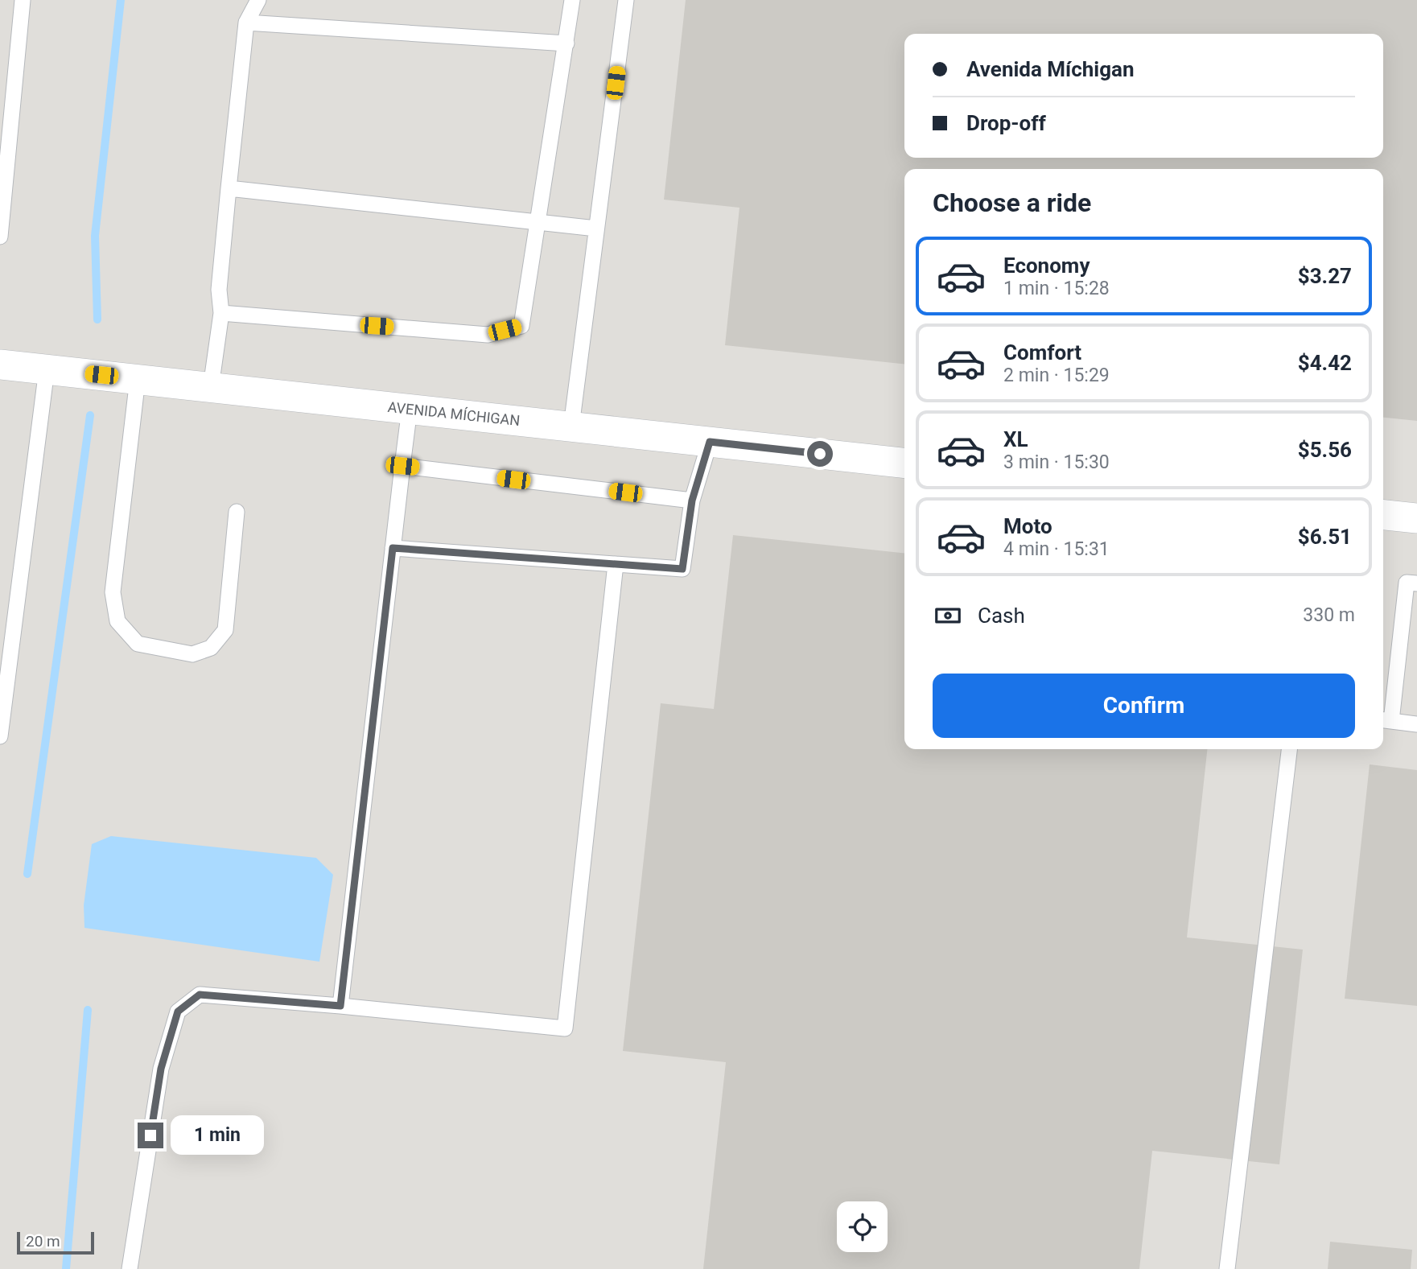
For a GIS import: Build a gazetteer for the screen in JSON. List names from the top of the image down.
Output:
{
  "streets": {
    "street": ["AVENIDA MÍCHIGAN"]
  },
  "scale_bar": "20 m",
  "page": {
    "banner": ["Avenida Míchigan", "Drop-off"],
    "heading": "Choose a ride",
    "list": [
      {
        "name": "Economy",
        "note": "1 min · 15:28",
        "value": "$3.27"
      },
      {
        "name": "Comfort",
        "note": "2 min · 15:29",
        "value": "$4.42"
      },
      {
        "name": "XL",
        "note": "3 min · 15:30",
        "value": "$5.56"
      },
      {
        "name": "Moto",
        "note": "4 min · 15:31",
        "value": "$6.51"
      }
    ],
    "pay": ["Cash", "330 m"],
    "buttons": "Confirm",
    "bubble": "1 min",
    "scale": "20 m"
  }
}
